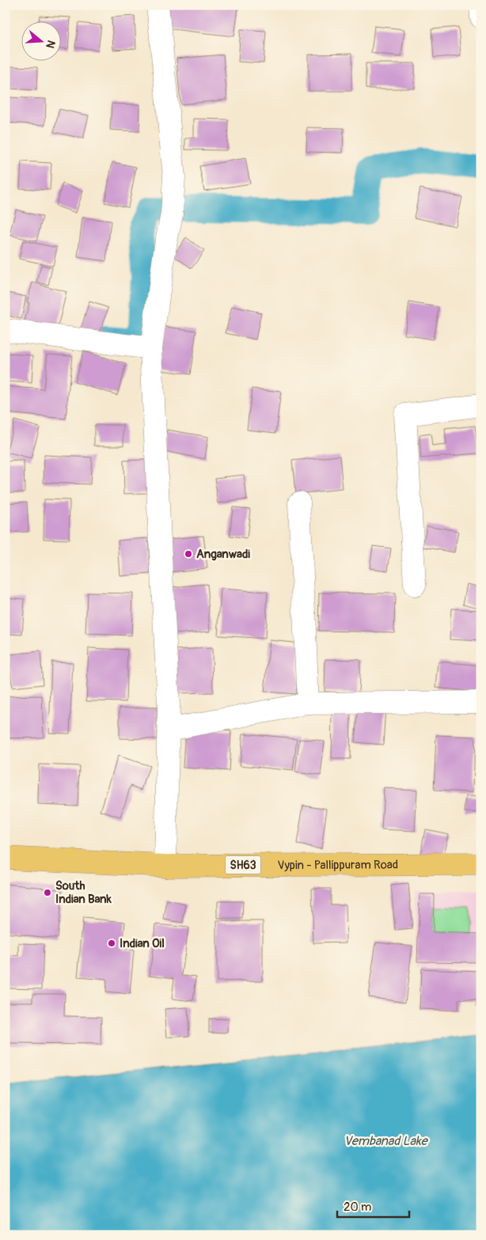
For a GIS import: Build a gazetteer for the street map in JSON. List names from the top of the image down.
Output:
{
  "streets": {
    "main road": ["SH63", "Vypin - Pallippuram Road"]
  },
  "water": ["Vembanad Lake"],
  "places": ["Anganwadi", "South Indian Bank", "Indian Oil"],
  "scale_bar": "20 m",
  "north": "right"
}
